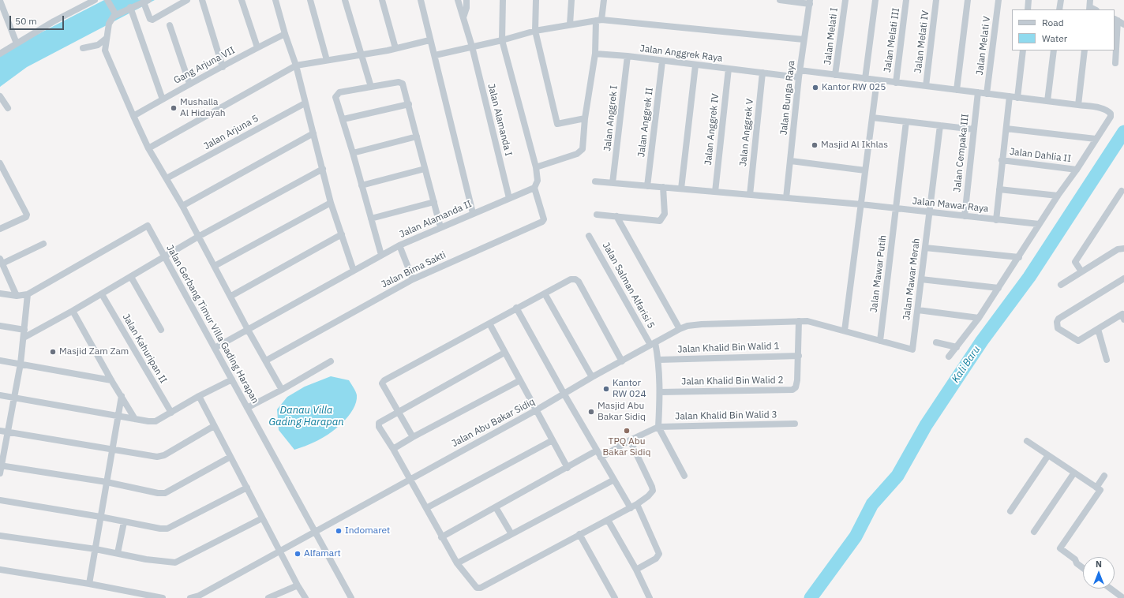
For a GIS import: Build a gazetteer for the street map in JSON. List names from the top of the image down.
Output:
{
  "streets": {
    "street": [
      "Jalan Melati I",
      "Jalan Melati III",
      "Jalan Melati IV",
      "Jalan Melati V",
      "Jalan Anggrek Raya",
      "Gang Arjuna VII",
      "Jalan Bunga Raya",
      "Jalan Anggrek I",
      "Jalan Alamanda I",
      "Jalan Anggrek II",
      "Jalan Anggrek IV",
      "Jalan Arjuna 5",
      "Jalan Anggrek V",
      "Jalan Cempaka III",
      "Jalan Dahlia II",
      "Jalan Mawar Raya",
      "Jalan Alamanda II",
      "Jalan Bima Sakti",
      "Jalan Mawar Putih",
      "Jalan Mawar Merah",
      "Jalan Salman Alfarisi 5",
      "Jalan Gerbang Timur Villa Gading Harapan",
      "Jalan Khalid Bin Walid 1",
      "Jalan Kahuripan II",
      "Jalan Khalid Bin Walid 2",
      "Jalan Khalid Bin Walid 3",
      "Jalan Abu Bakar Sidiq"
    ]
  },
  "crossings": [
    ["Jalan Anggrek Raya", "Jalan Bunga Raya"],
    ["Jalan Anggrek Raya", "Jalan Anggrek I"],
    ["Jalan Anggrek Raya", "Jalan Anggrek II"],
    ["Jalan Anggrek Raya", "Jalan Anggrek IV"],
    ["Jalan Anggrek Raya", "Jalan Anggrek V"],
    ["Jalan Bunga Raya", "Jalan Mawar Raya"],
    ["Jalan Anggrek I", "Jalan Mawar Raya"],
    ["Jalan Alamanda I", "Jalan Alamanda II"],
    ["Jalan Anggrek II", "Jalan Mawar Raya"],
    ["Jalan Anggrek IV", "Jalan Mawar Raya"],
    ["Jalan Anggrek V", "Jalan Mawar Raya"],
    ["Jalan Cempaka III", "Jalan Mawar Raya"],
    ["Jalan Mawar Raya", "Jalan Mawar Putih"],
    ["Jalan Mawar Raya", "Jalan Mawar Merah"],
    ["Jalan Alamanda II", "Jalan Bima Sakti"],
    ["Jalan Alamanda II", "Jalan Gerbang Timur Villa Gading Harapan"],
    ["Jalan Mawar Putih", "Jalan Abu Bakar Sidiq"],
    ["Jalan Mawar Merah", "Jalan Abu Bakar Sidiq"],
    ["Jalan Salman Alfarisi 5", "Jalan Khalid Bin Walid 1"],
    ["Jalan Salman Alfarisi 5", "Jalan Khalid Bin Walid 2"],
    ["Jalan Salman Alfarisi 5", "Jalan Khalid Bin Walid 3"],
    ["Jalan Salman Alfarisi 5", "Jalan Abu Bakar Sidiq"],
    ["Jalan Gerbang Timur Villa Gading Harapan", "Jalan Abu Bakar Sidiq"],
    ["Jalan Khalid Bin Walid 1", "Jalan Khalid Bin Walid 2"],
    ["Jalan Khalid Bin Walid 2", "Jalan Abu Bakar Sidiq"]
  ],
  "water": ["Kali Baru", "Danau Villa Gading Harapan"],
  "places": [
    "Kantor RW 025",
    "Mushalla Al Hidayah",
    "Masjid Al Ikhlas",
    "Masjid Zam Zam",
    "Kantor RW 024",
    "Masjid Abu Bakar Sidiq",
    "TPQ Abu Bakar Sidiq",
    "Indomaret",
    "Alfamart"
  ],
  "legend": ["Road", "Water"],
  "scale_bar": "50 m",
  "north": "top"
}
